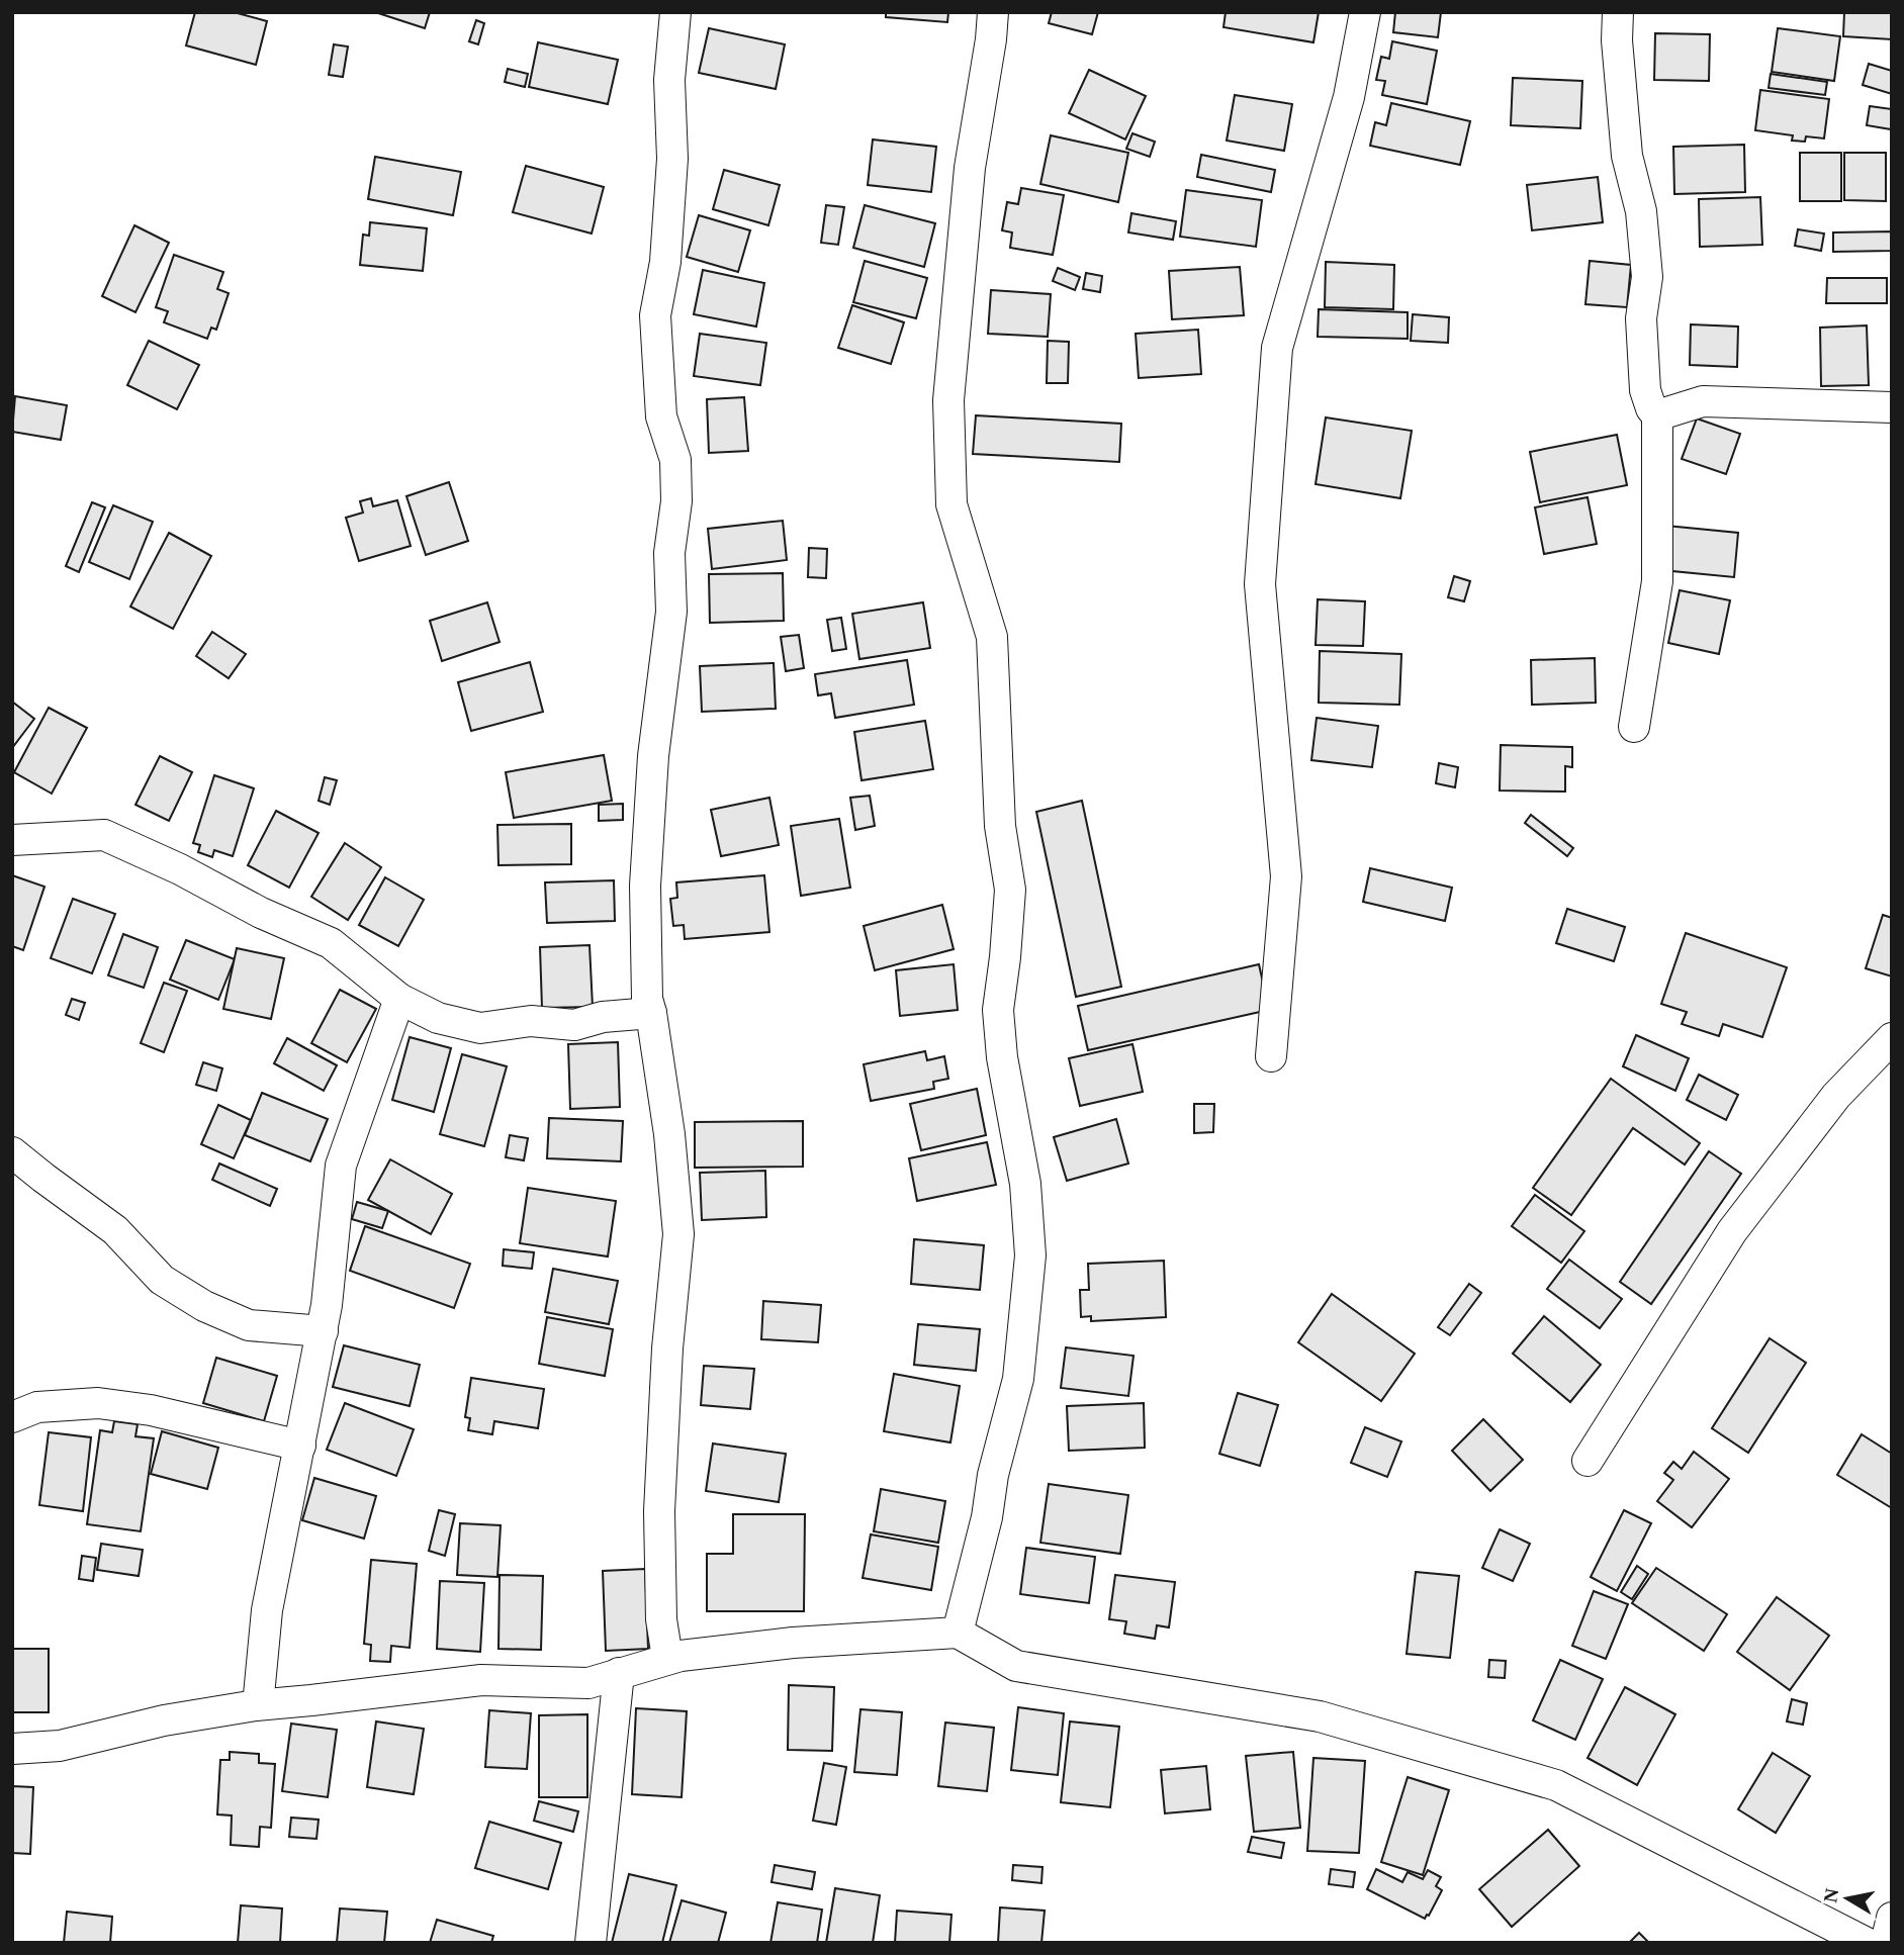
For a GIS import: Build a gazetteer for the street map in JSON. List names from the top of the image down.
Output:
{
  "north": "left"
}
